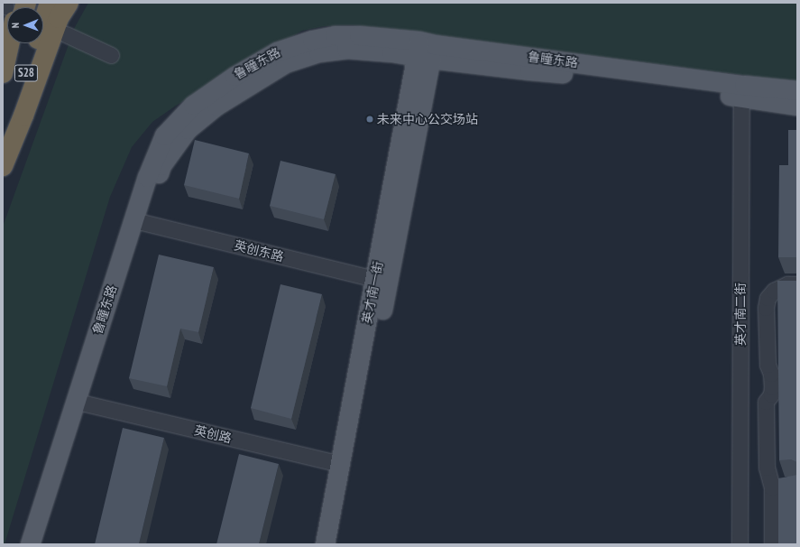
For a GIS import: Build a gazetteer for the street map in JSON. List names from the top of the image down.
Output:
{
  "streets": {
    "highway": ["S28"],
    "main road": ["鲁瞳东路", "英才南一街"],
    "street": ["英创东路", "英才南二街", "英创路"]
  },
  "crossings": [
    ["鲁瞳东路", "英创东路"],
    ["鲁瞳东路", "英才南一街"],
    ["鲁瞳东路", "英才南二街"],
    ["鲁瞳东路", "英创路"],
    ["英创东路", "英才南一街"],
    ["英才南一街", "英创路"]
  ],
  "places": ["未来中心公交场站"],
  "north": "left"
}
